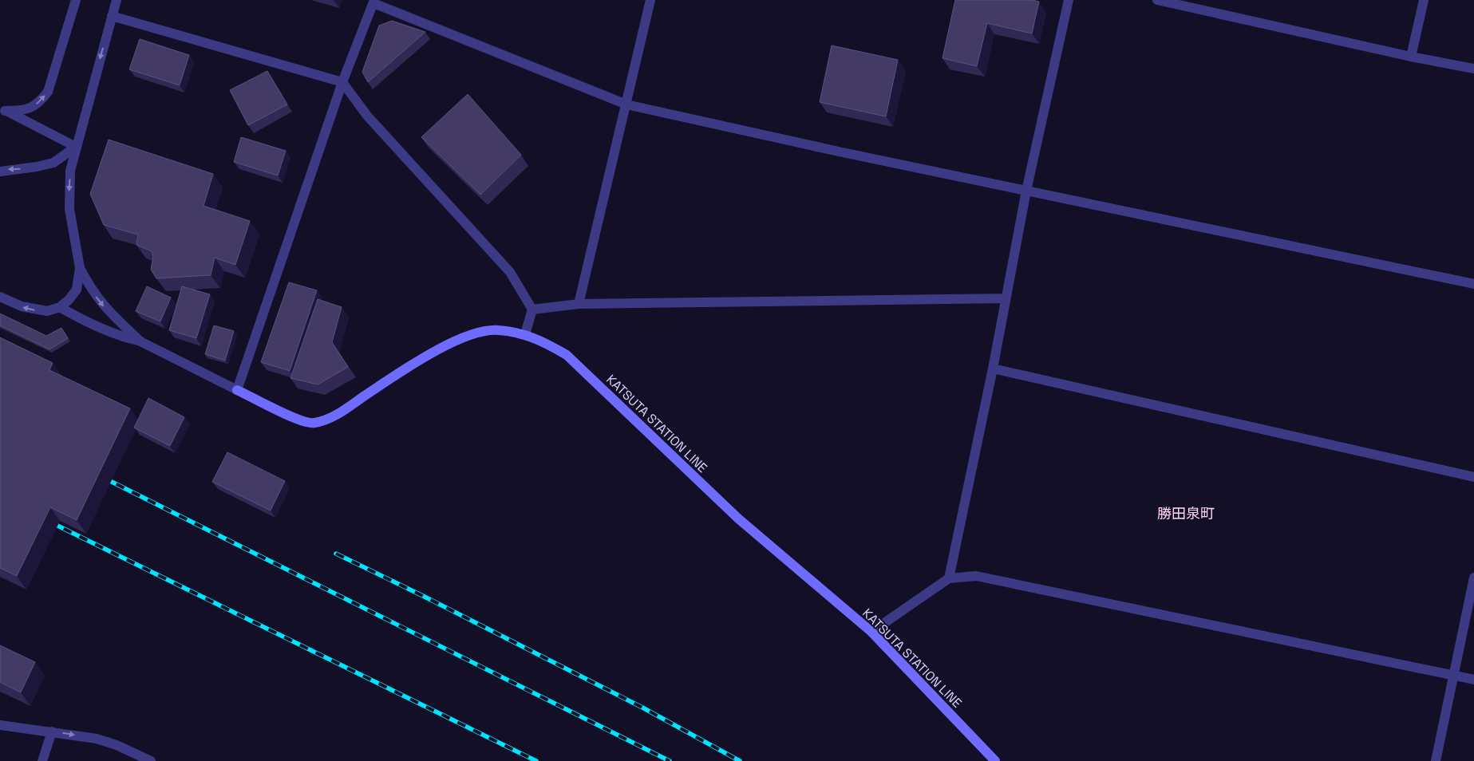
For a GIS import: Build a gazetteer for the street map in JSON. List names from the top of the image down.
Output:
{
  "streets": {
    "main road": ["KATSUTA STATION LINE"]
  },
  "districts": ["勝田泉町"]
}
